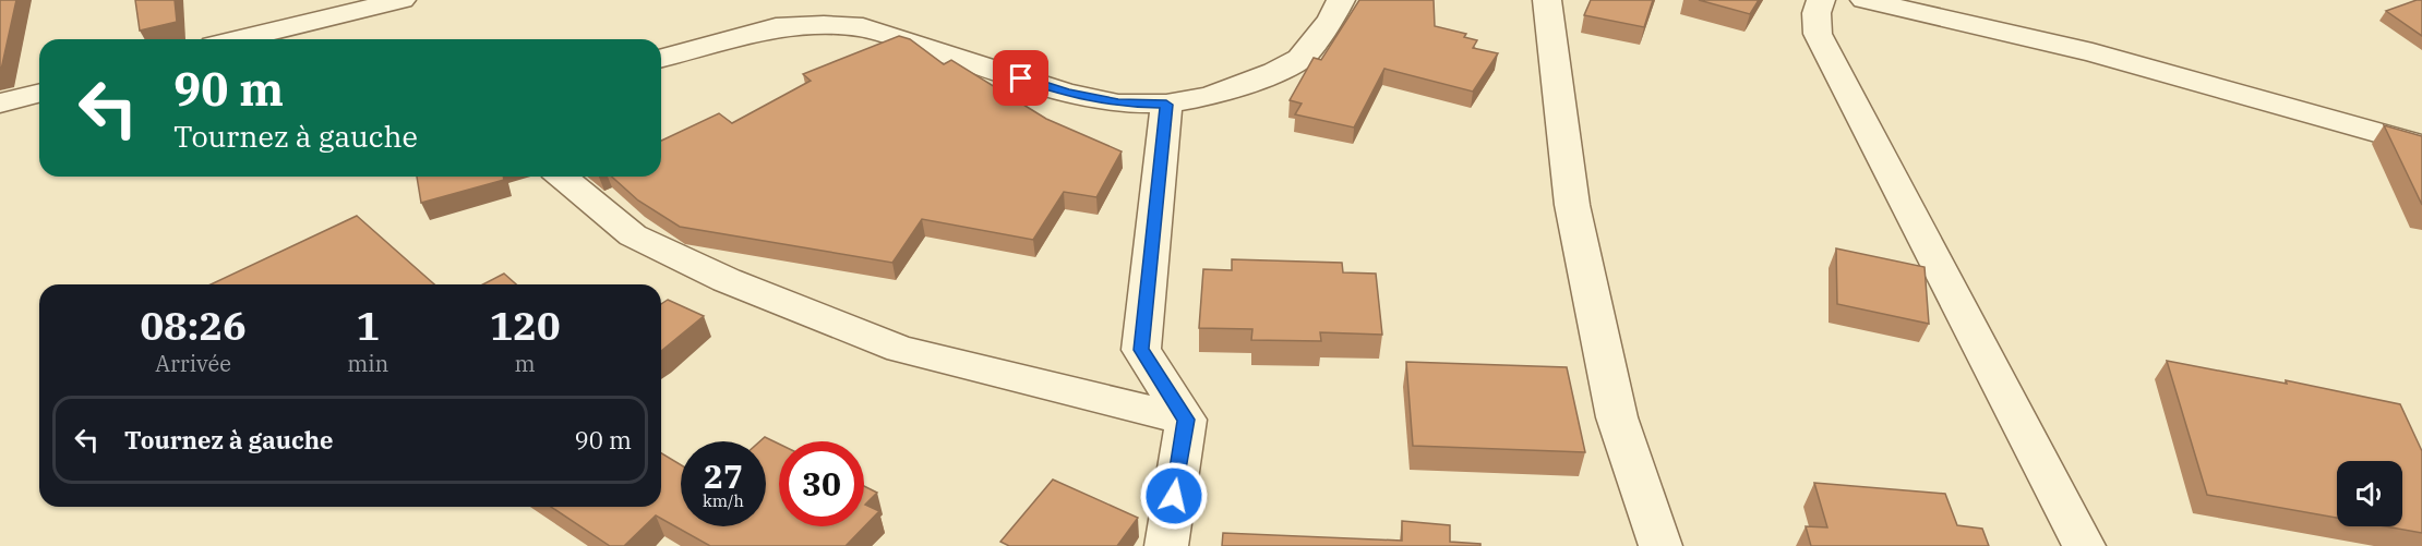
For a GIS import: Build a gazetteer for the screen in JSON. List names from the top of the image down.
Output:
{
  "page": {
    "turn": ["90 m", "Tournez à gauche"],
    "eta": [
      "08:26",
      "Arrivée",
      "1",
      "min",
      "120",
      "m"
    ],
    "list": [
      {
        "name": "Tournez à gauche",
        "value": "90 m"
      }
    ],
    "speed": "27 km/h",
    "limit": "30"
  }
}
